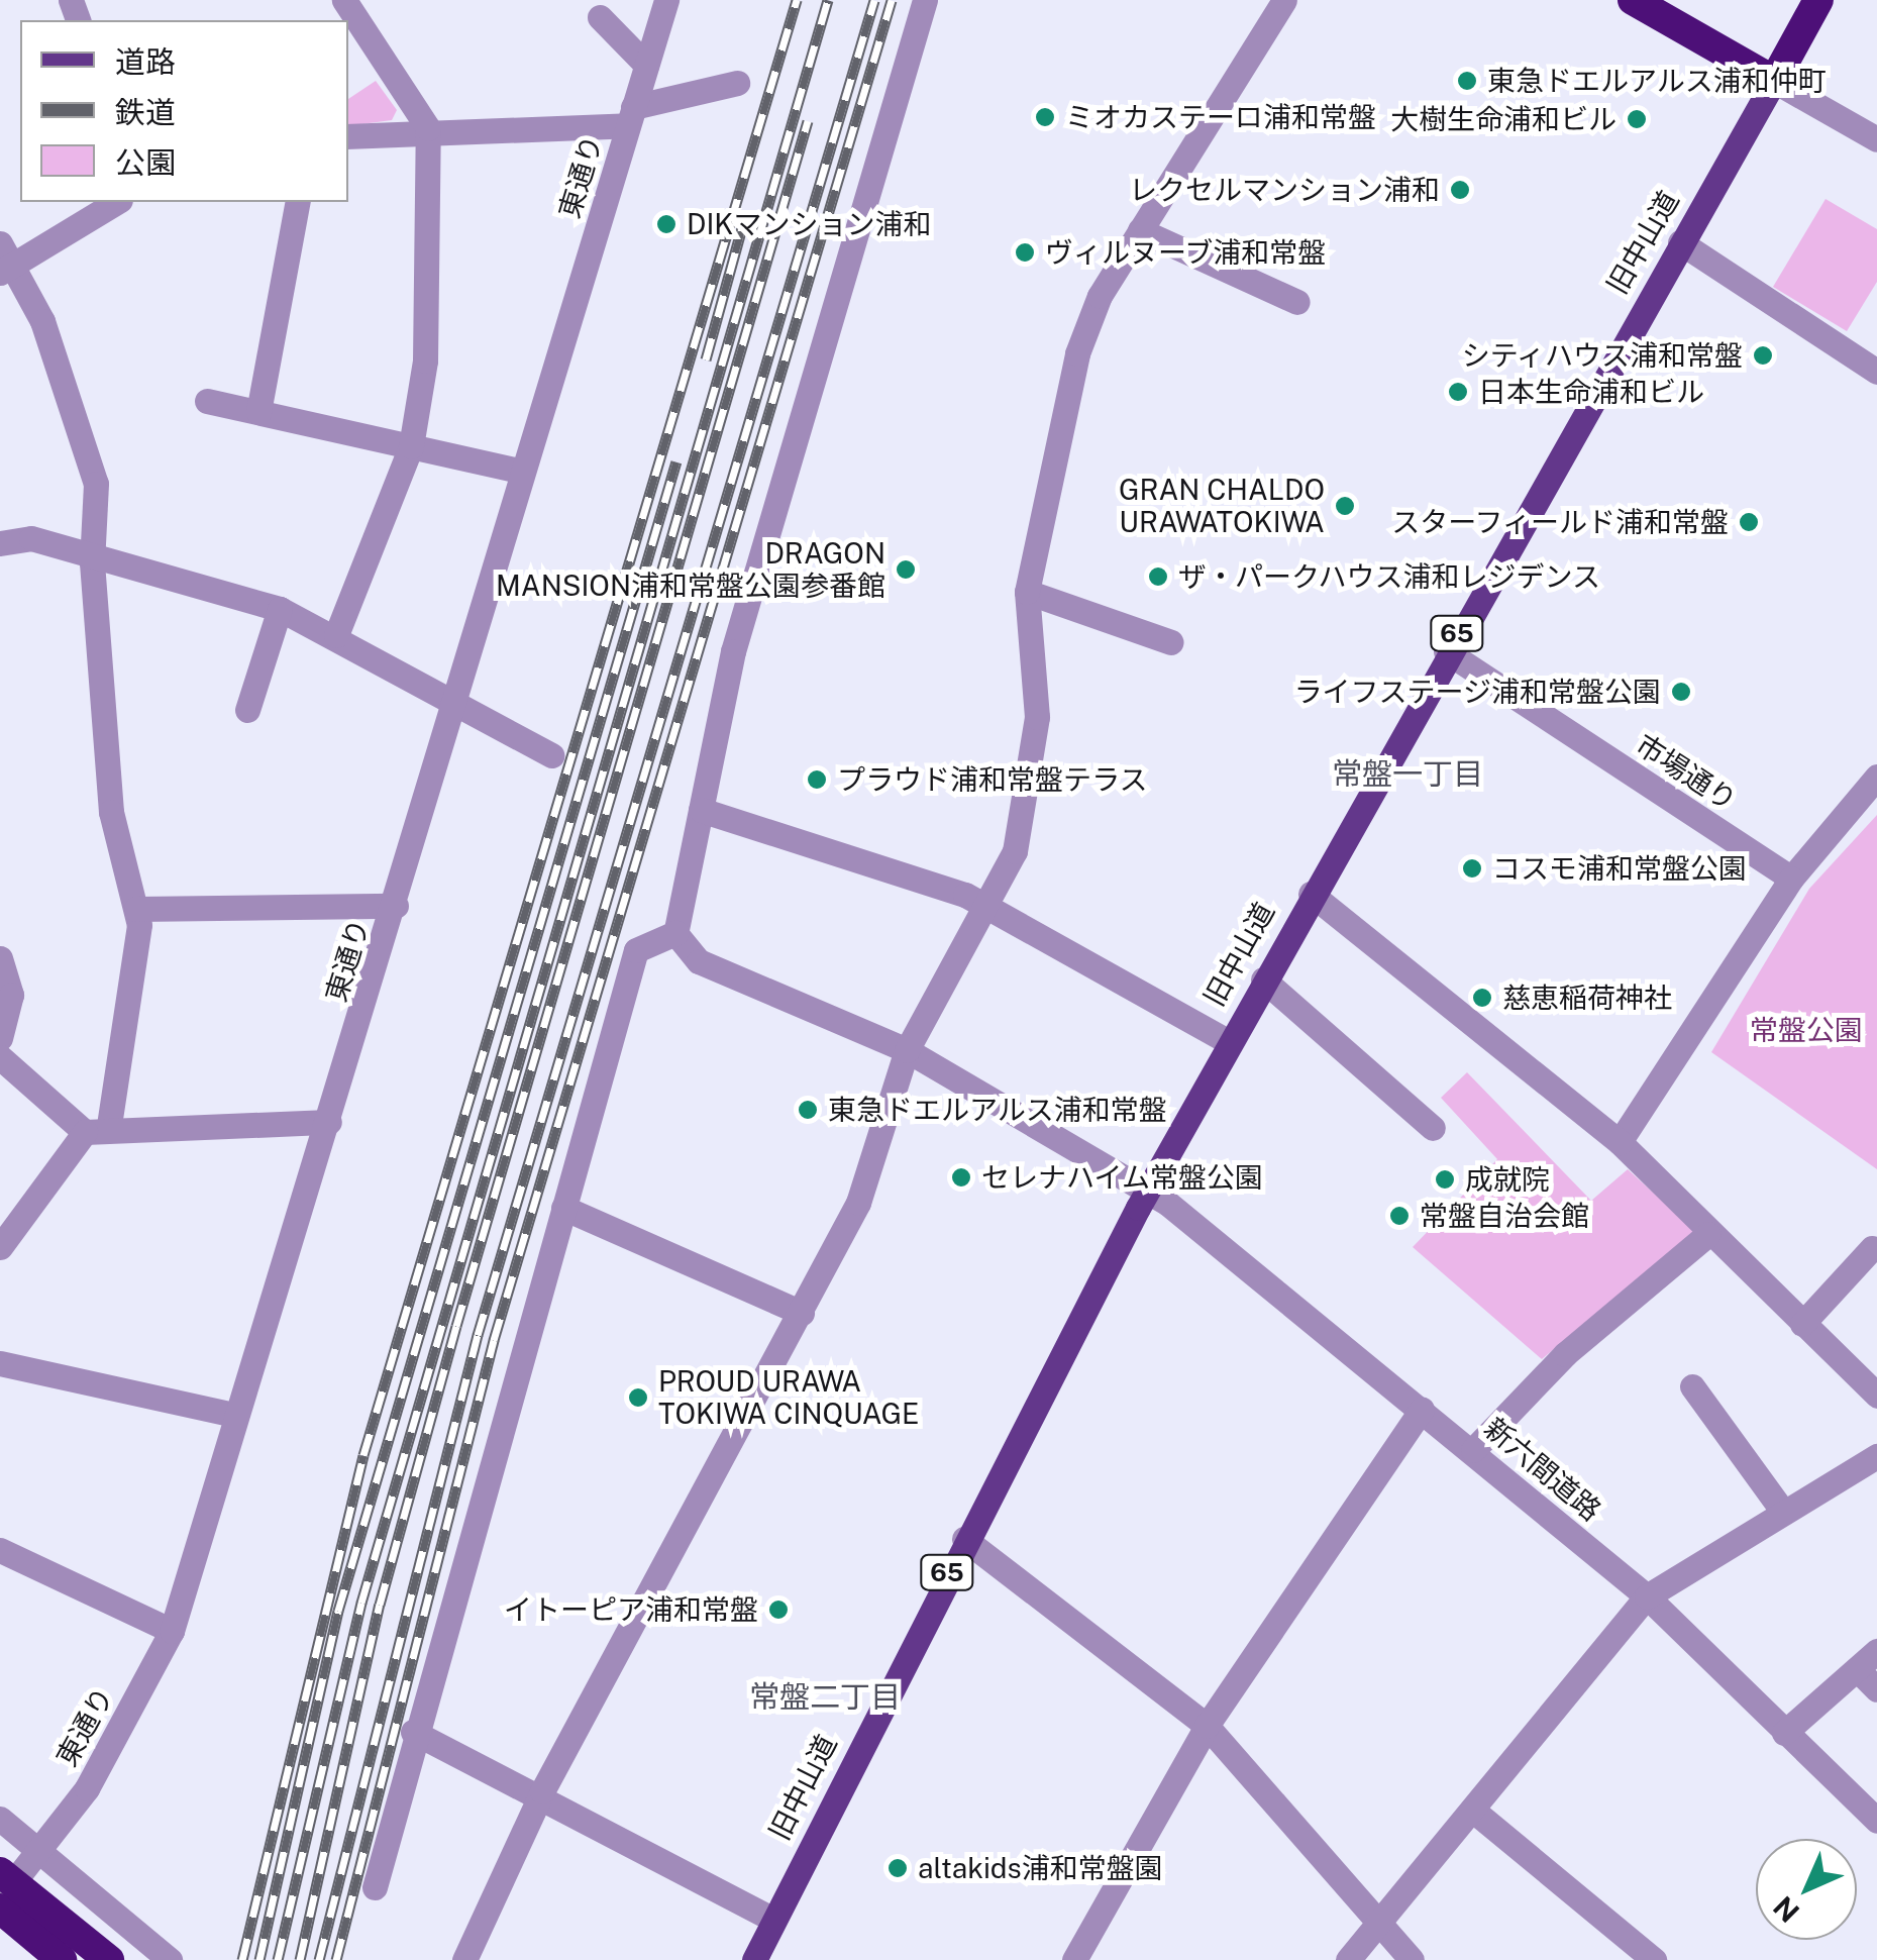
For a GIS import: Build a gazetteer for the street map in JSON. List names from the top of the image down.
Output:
{
  "streets": {
    "highway": ["旧中山道"],
    "main road": ["65"],
    "street": ["東通り", "市場通り", "新六間道路"]
  },
  "crossings": [
    ["旧中山道", "市場通り"],
    ["旧中山道", "新六間道路"]
  ],
  "districts": ["常盤一丁目", "常盤二丁目"],
  "parks": ["常盤公園"],
  "places": [
    "東急ドエルアルス浦和仲町",
    "ミオカステーロ浦和常盤",
    "大樹生命浦和ビル",
    "レクセルマンション浦和",
    "DIKマンション浦和",
    "ヴィルヌーブ浦和常盤",
    "シティハウス浦和常盤",
    "日本生命浦和ビル",
    "GRAN CHALDO URAWATOKIWA",
    "スターフィールド浦和常盤",
    "DRAGON MANSION浦和常盤公園参番館",
    "ザ・パークハウス浦和レジデンス",
    "ライフステージ浦和常盤公園",
    "プラウド浦和常盤テラス",
    "コスモ浦和常盤公園",
    "慈恵稲荷神社",
    "東急ドエルアルス浦和常盤",
    "セレナハイム常盤公園",
    "成就院",
    "常盤自治会館",
    "PROUD URAWA TOKIWA CINQUAGE",
    "イトーピア浦和常盤",
    "altakids浦和常盤園"
  ],
  "legend": ["道路", "鉄道", "公園"],
  "north": "bottom left"
}
